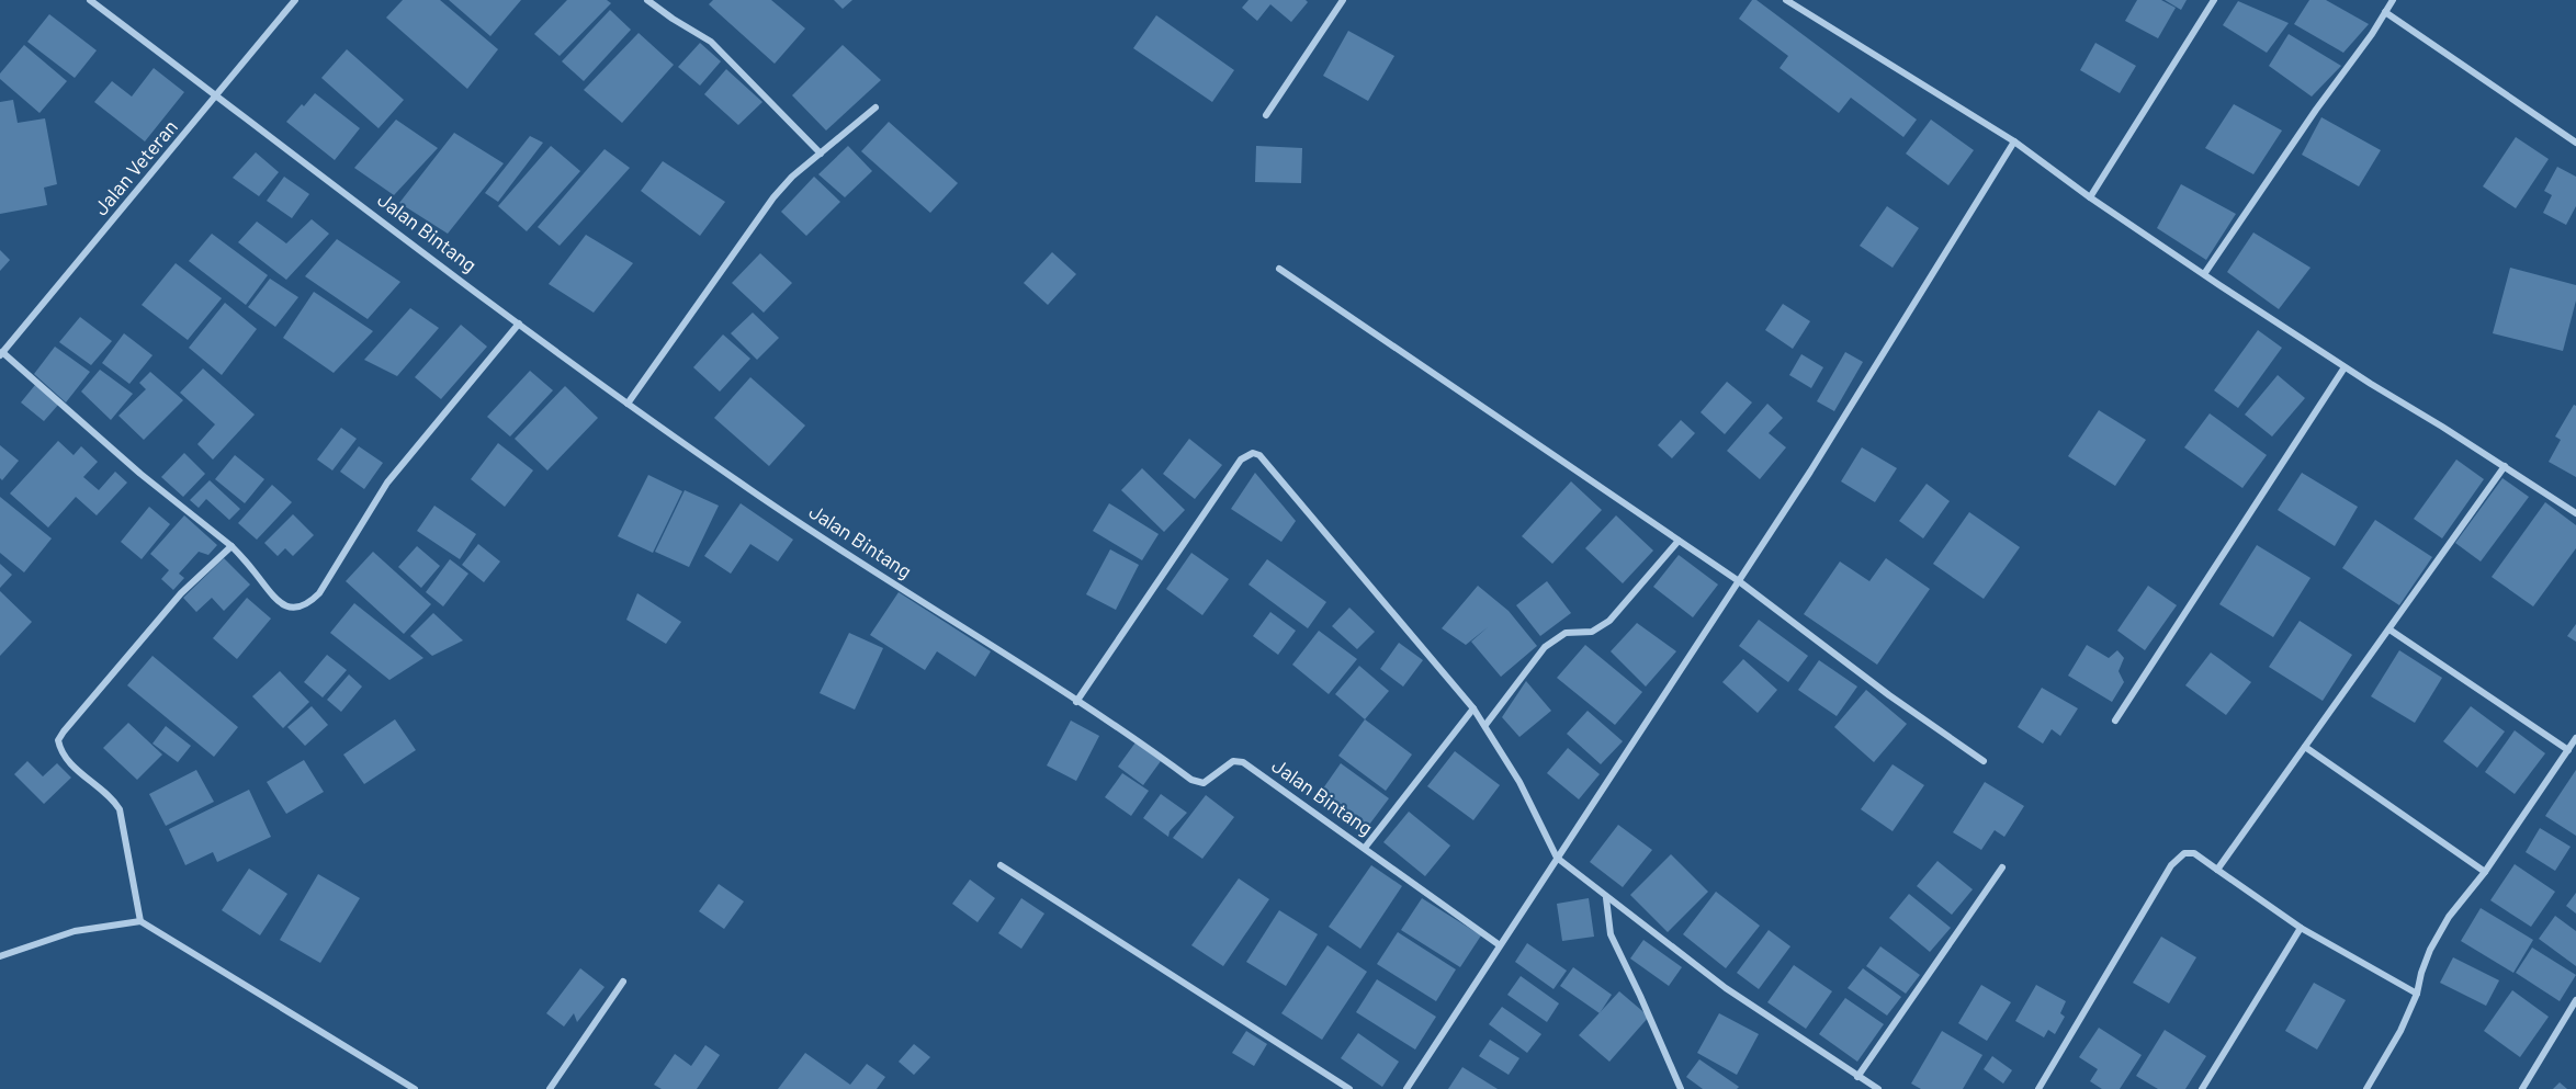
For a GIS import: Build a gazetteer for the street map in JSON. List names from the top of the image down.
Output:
{
  "streets": {
    "street": ["Jalan Veteran", "Jalan Bintang"]
  },
  "crossings": [
    ["Jalan Veteran", "Jalan Bintang"]
  ]
}
